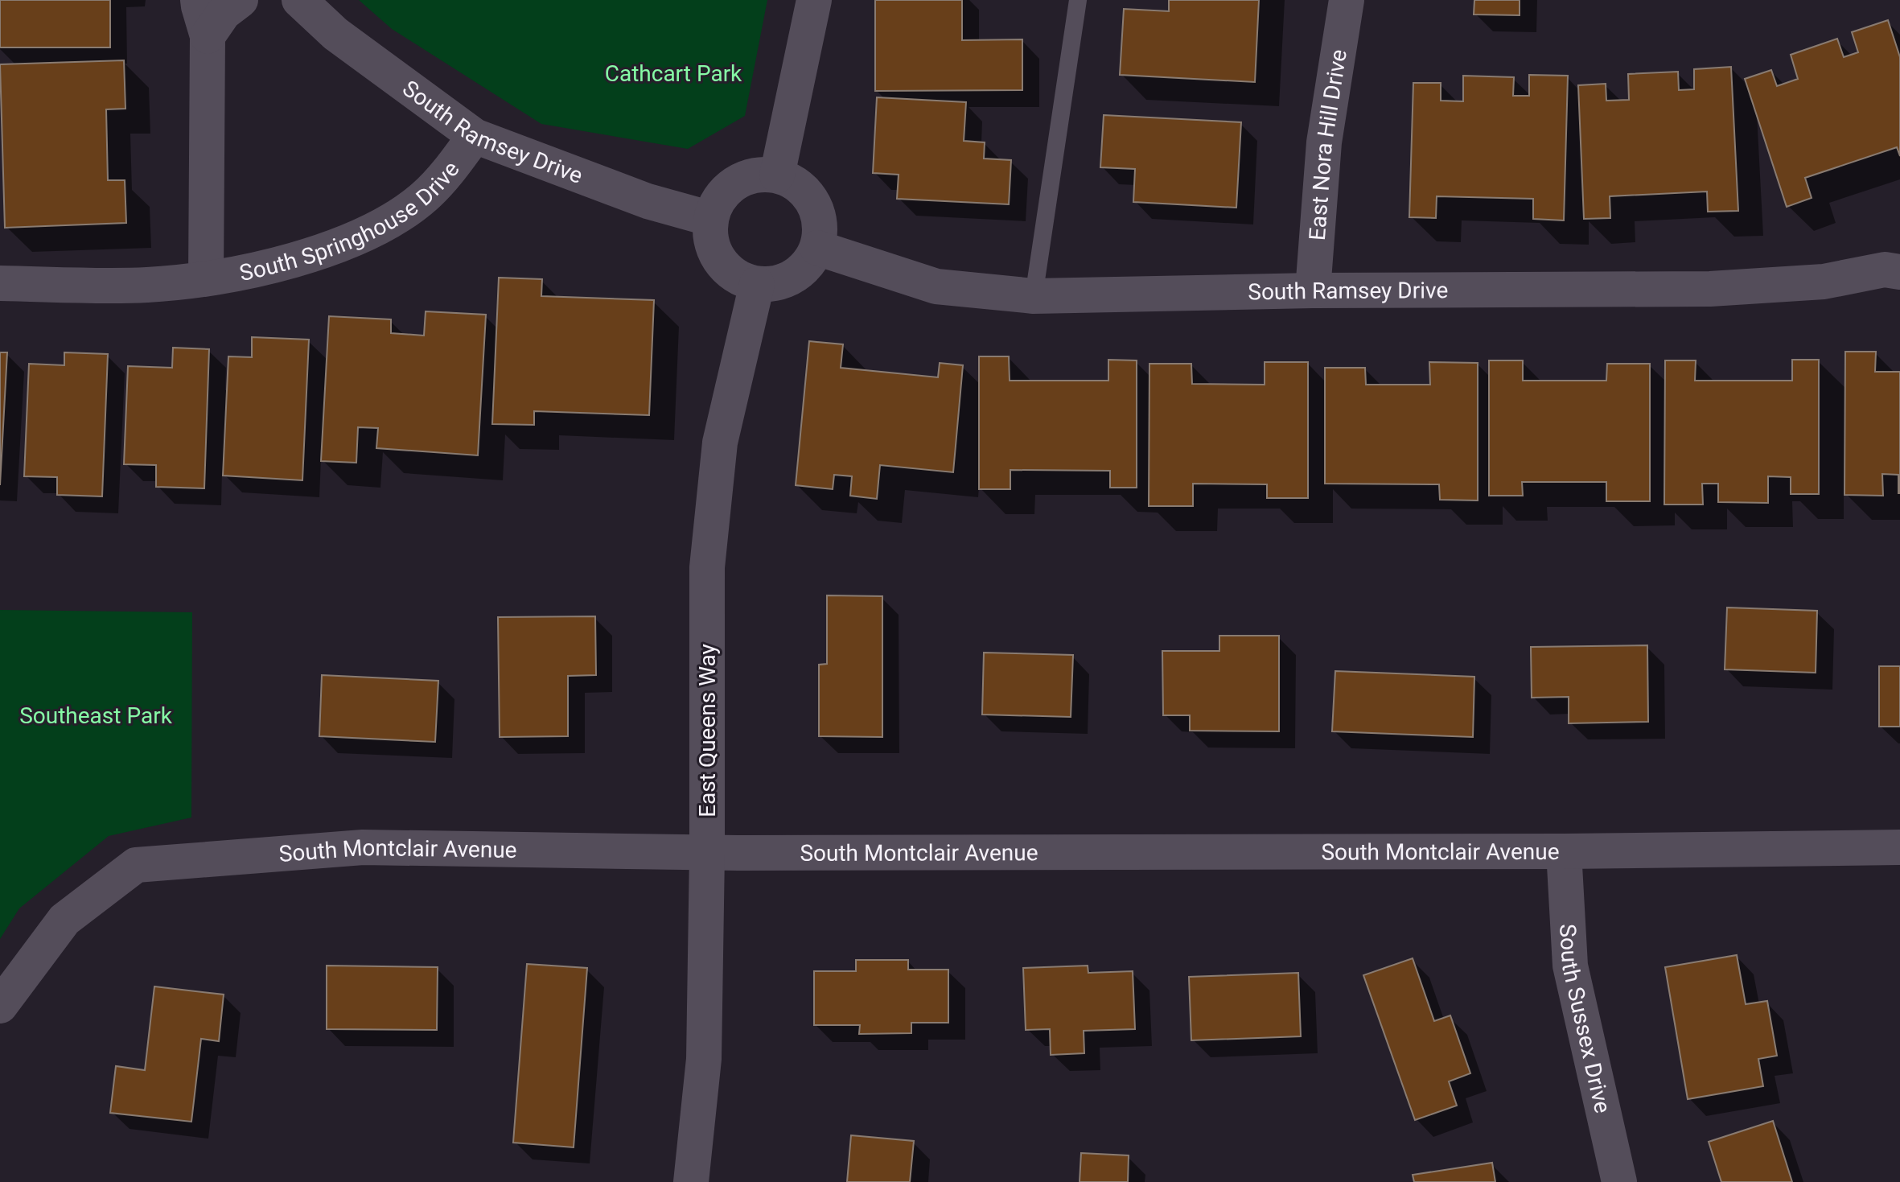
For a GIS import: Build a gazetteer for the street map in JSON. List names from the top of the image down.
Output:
{
  "streets": {
    "street": [
      "South Ramsey Drive",
      "East Nora Hill Drive",
      "South Springhouse Drive",
      "East Queens Way",
      "South Montclair Avenue",
      "South Sussex Drive"
    ]
  },
  "crossings": [
    ["South Ramsey Drive", "East Nora Hill Drive"],
    ["South Ramsey Drive", "South Springhouse Drive"],
    ["South Ramsey Drive", "East Queens Way"],
    ["East Queens Way", "South Montclair Avenue"],
    ["South Montclair Avenue", "South Sussex Drive"]
  ],
  "parks": ["Cathcart Park", "Southeast Park"]
}
